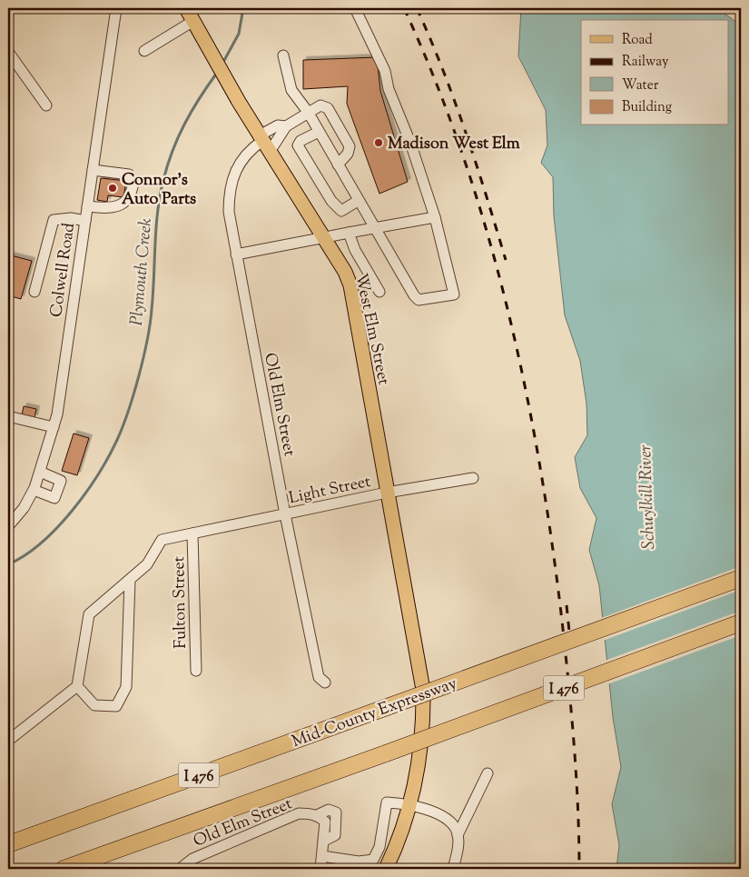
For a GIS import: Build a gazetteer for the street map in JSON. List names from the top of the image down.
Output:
{
  "streets": {
    "highway": ["I 476", "Mid-County Expressway"],
    "main road": ["West Elm Street"],
    "street": [
      "Colwell Road",
      "Old Elm Street",
      "Light Street",
      "Fulton Street"
    ]
  },
  "crossings": [
    ["West Elm Street", "Old Elm Street"],
    ["West Elm Street", "Light Street"],
    ["Old Elm Street", "Light Street"],
    ["Light Street", "Fulton Street"]
  ],
  "water": ["Plymouth Creek", "Schuylkill River"],
  "places": ["Madison West Elm", "Connor's Auto Parts"],
  "legend": [
    "Road",
    "Railway",
    "Water",
    "Building"
  ]
}
